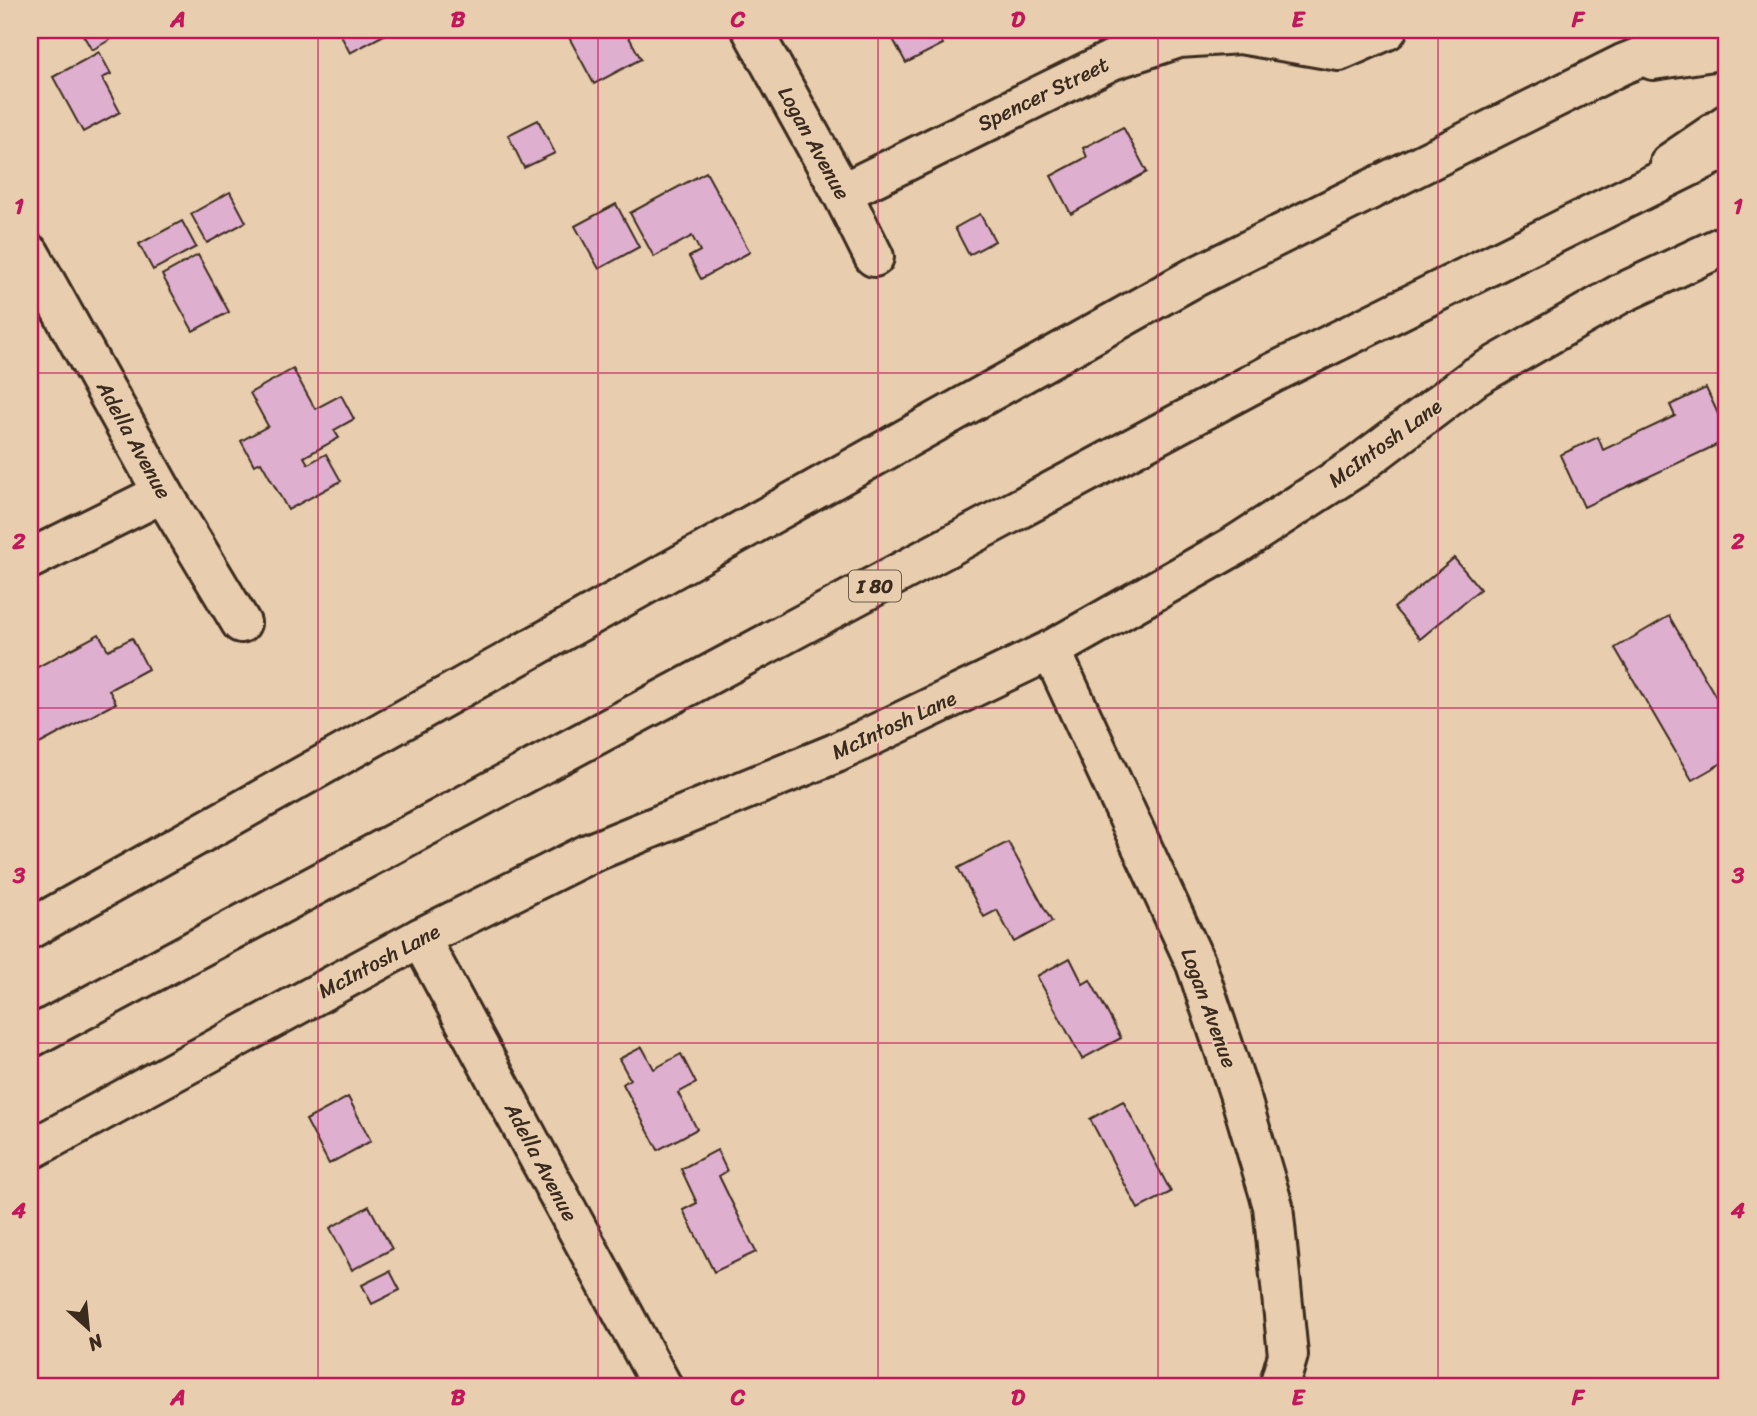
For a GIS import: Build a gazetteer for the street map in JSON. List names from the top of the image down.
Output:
{
  "streets": {
    "main road": [
      "Spencer Street",
      "Logan Avenue",
      "Adella Avenue",
      "McIntosh Lane",
      "I 80"
    ]
  },
  "crossings": [
    ["Spencer Street", "Logan Avenue"],
    ["Logan Avenue", "McIntosh Lane"],
    ["Adella Avenue", "McIntosh Lane"]
  ],
  "north": "bottom right",
  "grid": {
    "columns": [
      "A",
      "B",
      "C",
      "D",
      "E",
      "F"
    ],
    "rows": [
      "1",
      "2",
      "3",
      "4"
    ]
  }
}
